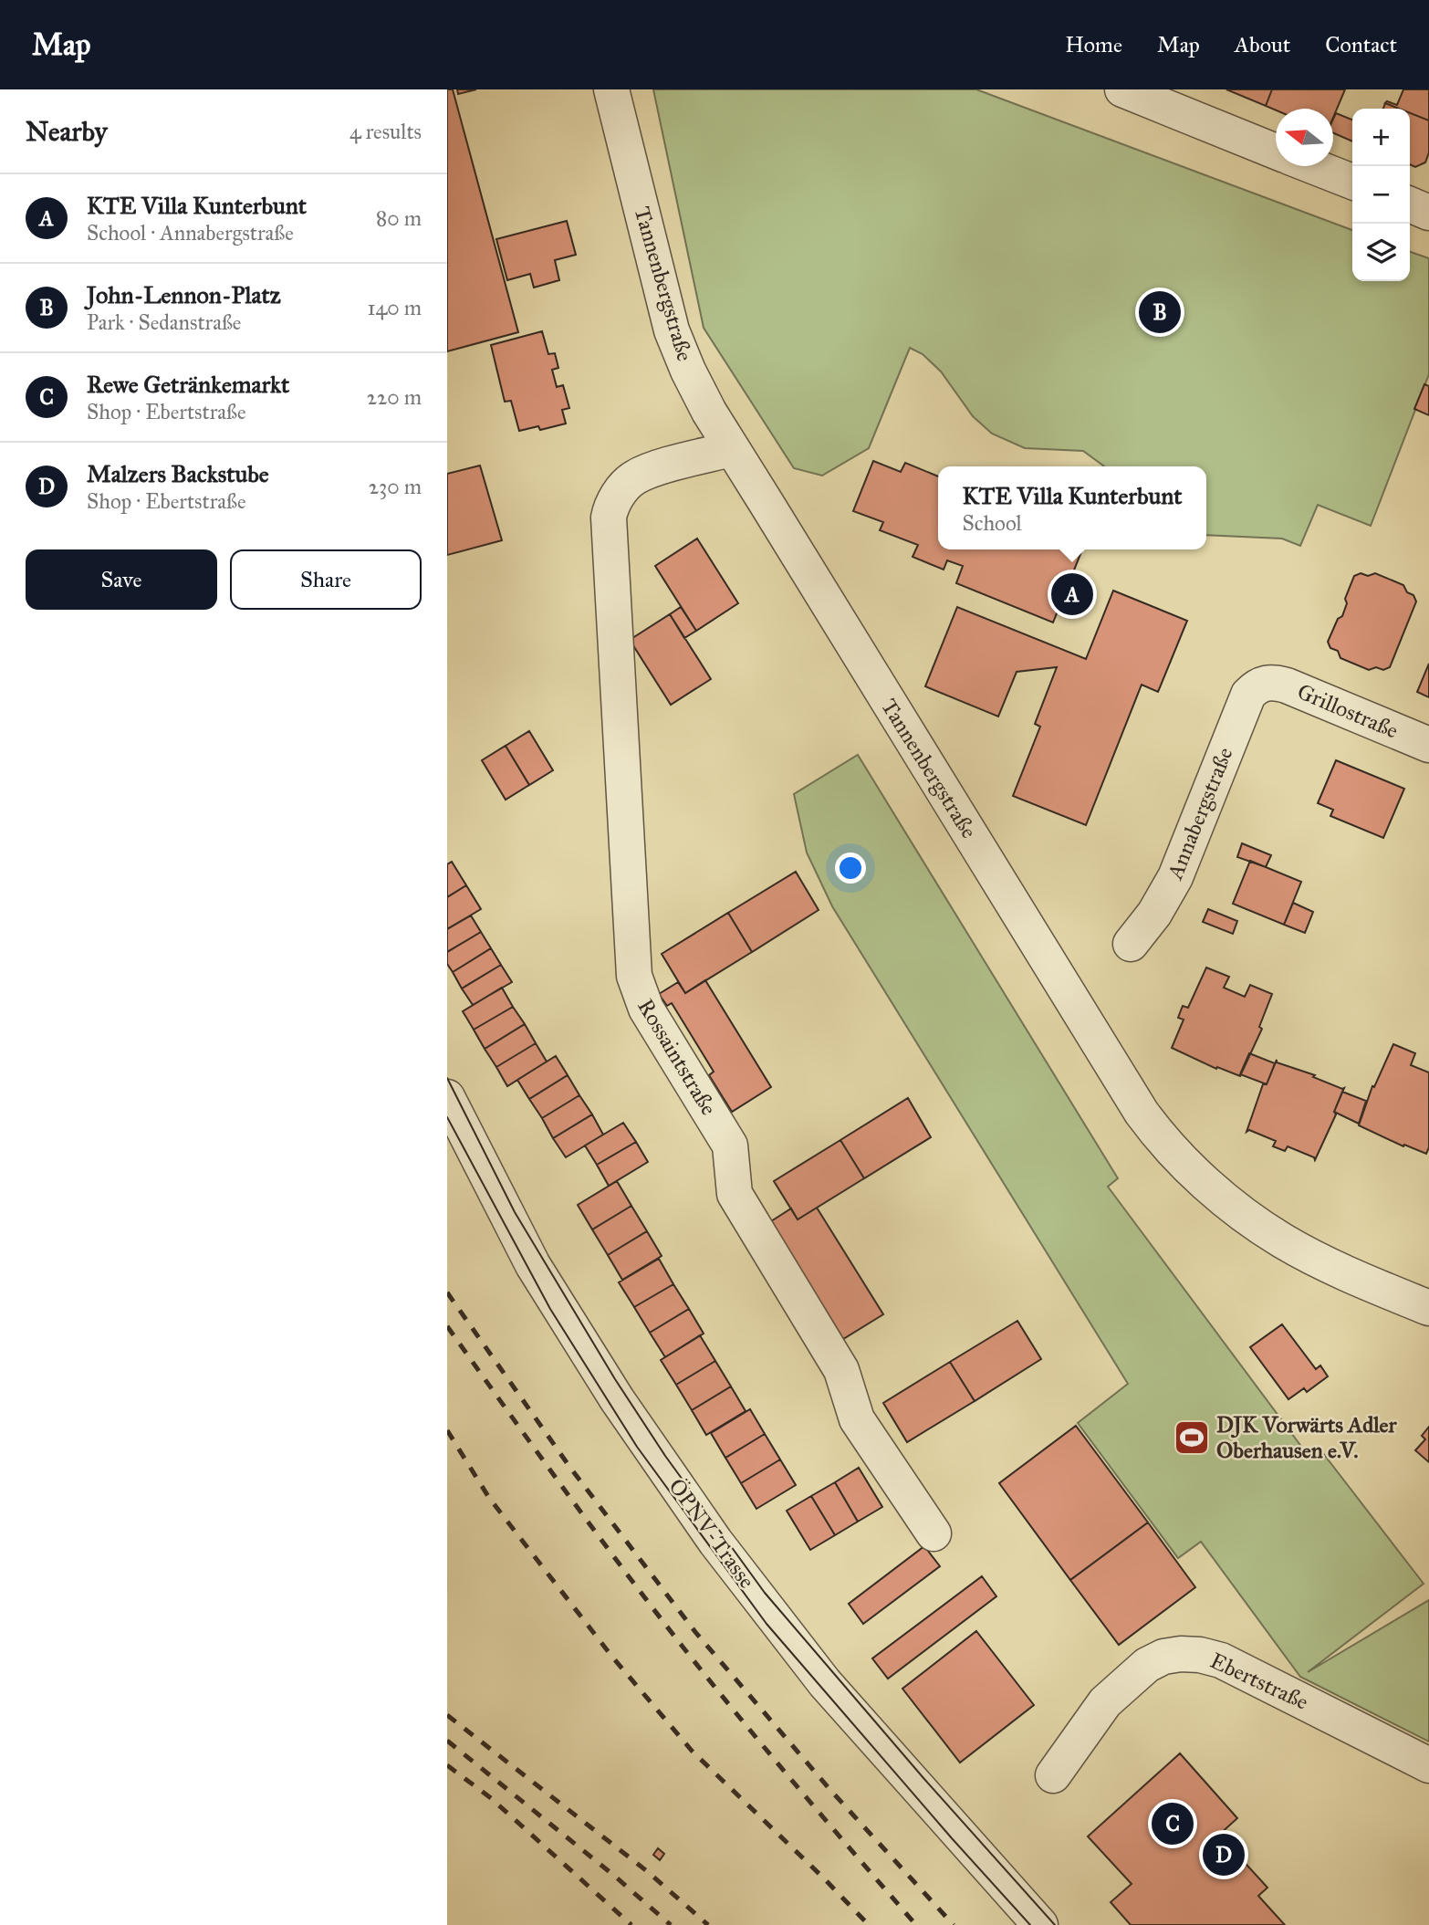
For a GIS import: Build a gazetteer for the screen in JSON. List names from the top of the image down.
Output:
{
  "streets": {
    "street": [
      "Tannenbergstraße",
      "Grillostraße",
      "Annabergstraße",
      "Rossaintstraße",
      "ÖPNV-Trasse",
      "Ebertstraße"
    ]
  },
  "crossings": [
    ["Tannenbergstraße", "Rossaintstraße"],
    ["Grillostraße", "Annabergstraße"]
  ],
  "places": {
    "sports": ["DJK Vorwärts Adler Oberhausen e.V."]
  },
  "north": "left",
  "page": {
    "header": "Map",
    "nav": [
      "Home",
      "Map",
      "About",
      "Contact"
    ],
    "heading": ["Nearby", "4 results"],
    "map_buttons": ["+", "−"],
    "list": [
      {
        "mark": "A",
        "name": "KTE Villa Kunterbunt",
        "note": "School · Annabergstraße",
        "value": "80 m"
      },
      {
        "mark": "B",
        "name": "John-Lennon-Platz",
        "note": "Park · Sedanstraße",
        "value": "140 m"
      },
      {
        "mark": "C",
        "name": "Rewe Getränkemarkt",
        "note": "Shop · Ebertstraße",
        "value": "220 m"
      },
      {
        "mark": "D",
        "name": "Malzers Backstube",
        "note": "Shop · Ebertstraße",
        "value": "230 m"
      }
    ],
    "pins": [
      "B",
      "A",
      "C",
      "D"
    ],
    "popup": ["KTE Villa Kunterbunt", "School"],
    "buttons": ["Save", "Share"]
  }
}
